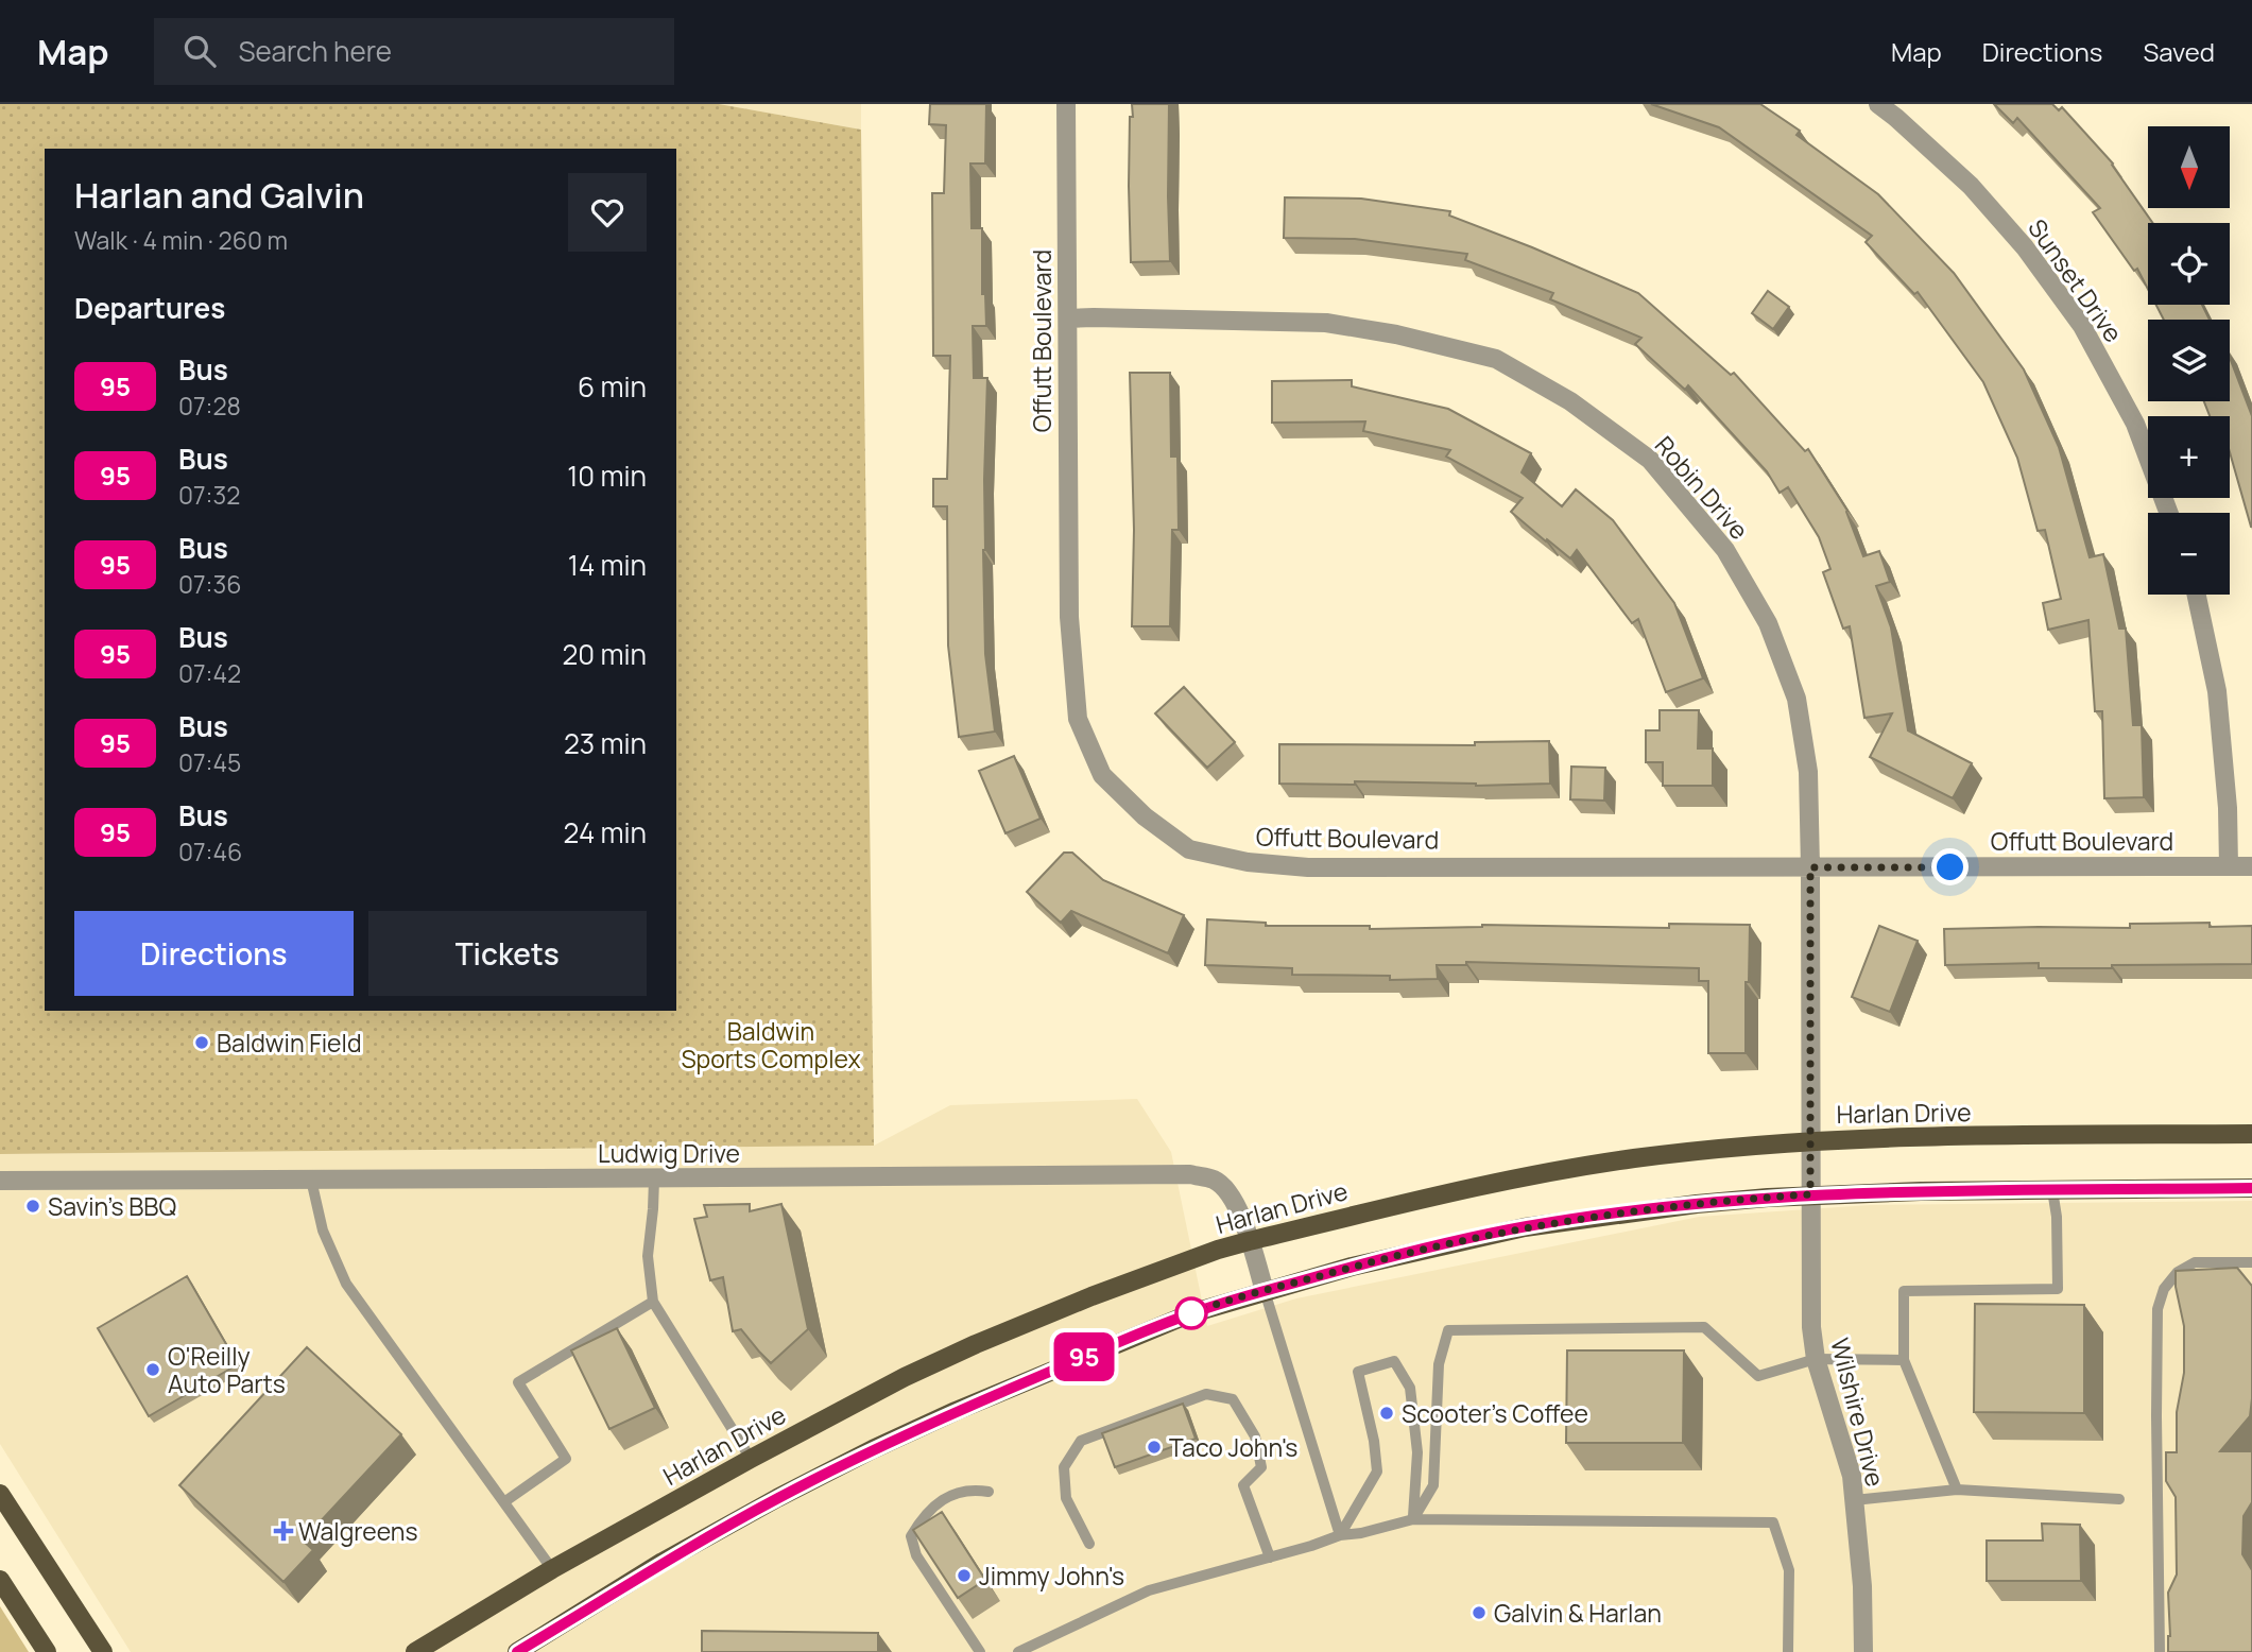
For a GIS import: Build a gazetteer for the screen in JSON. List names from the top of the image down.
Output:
{
  "streets": {
    "main road": ["Harlan Drive"],
    "street": [
      "Sunset Drive",
      "Offutt Boulevard",
      "Robin Drive",
      "Ludwig Drive",
      "Wilshire Drive"
    ]
  },
  "crossings": [
    ["Offutt Boulevard", "Robin Drive"],
    ["Robin Drive", "Harlan Drive"],
    ["Robin Drive", "Wilshire Drive"],
    ["Harlan Drive", "Ludwig Drive"],
    ["Harlan Drive", "Wilshire Drive"]
  ],
  "parks": ["Baldwin Sports Complex"],
  "places": {
    "other": [
      "Baldwin Field",
      "Savin's BBQ",
      "O'Reilly Auto Parts",
      "Scooter's Coffee",
      "Taco John's",
      "Jimmy John's",
      "Galvin & Harlan"
    ],
    "health": ["Walgreens"]
  },
  "lines": ["bus line 95"],
  "north": "bottom",
  "page": {
    "header": "Map",
    "search": "Search here",
    "nav": ["Map", "Directions", "Saved"],
    "on_map": "95",
    "map_buttons": ["+", "−"],
    "heading": [
      ["Harlan and Galvin", "Walk · 4 min · 260 m"],
      "Departures"
    ],
    "list": [
      {
        "mark": "95",
        "name": "Bus",
        "note": "07:28",
        "value": "6 min"
      },
      {
        "mark": "95",
        "name": "Bus",
        "note": "07:32",
        "value": "10 min"
      },
      {
        "mark": "95",
        "name": "Bus",
        "note": "07:36",
        "value": "14 min"
      },
      {
        "mark": "95",
        "name": "Bus",
        "note": "07:42",
        "value": "20 min"
      },
      {
        "mark": "95",
        "name": "Bus",
        "note": "07:45",
        "value": "23 min"
      },
      {
        "mark": "95",
        "name": "Bus",
        "note": "07:46",
        "value": "24 min"
      }
    ],
    "buttons": ["Directions", "Tickets"]
  }
}
